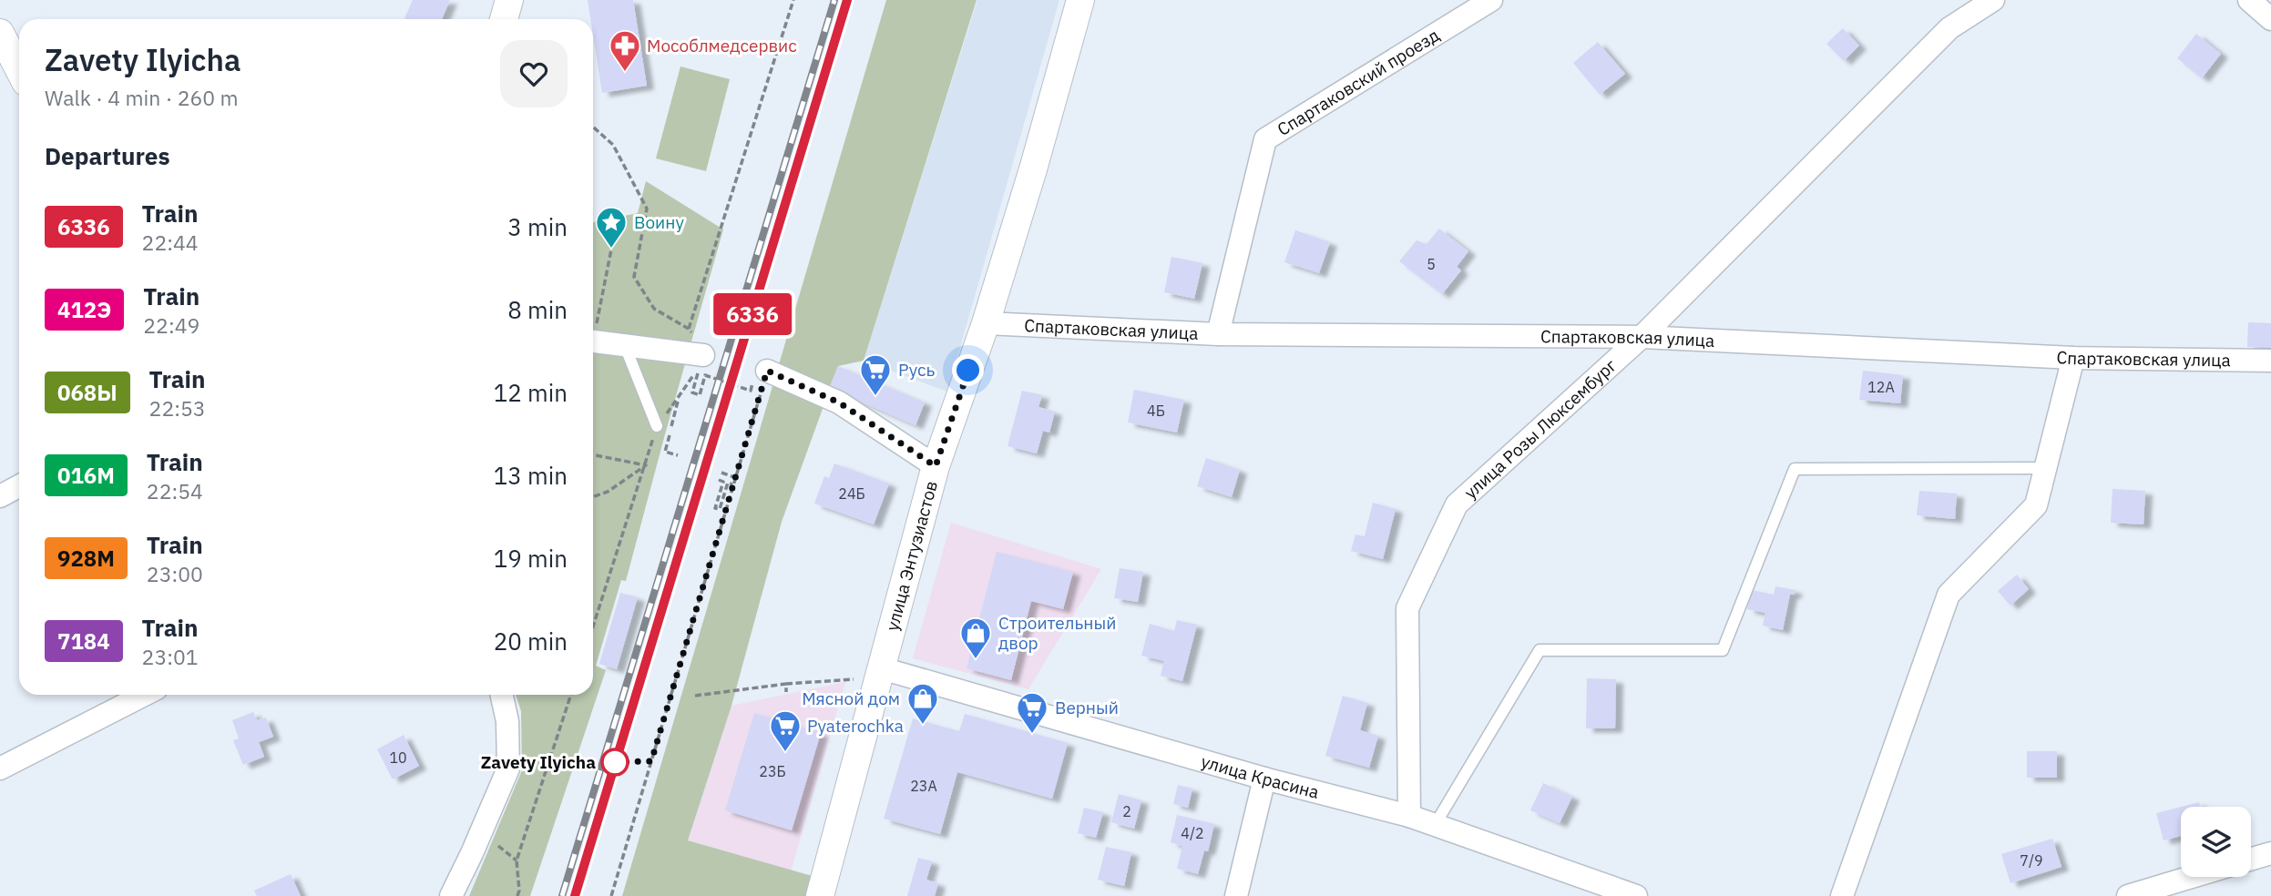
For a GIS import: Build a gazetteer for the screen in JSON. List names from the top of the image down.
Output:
{
  "streets": {
    "street": [
      "Спартаковский проезд",
      "Спартаковская улица",
      "улица Розы Люксембург",
      "улица Энтузиастов",
      "улица Красина"
    ]
  },
  "crossings": [
    ["Спартаковский проезд", "Спартаковская улица"],
    ["Спартаковская улица", "улица Розы Люксембург"],
    ["Спартаковская улица", "улица Энтузиастов"],
    ["улица Розы Люксембург", "улица Красина"],
    ["улица Энтузиастов", "улица Красина"]
  ],
  "places": {
    "pharmacy": ["Мособлмедсервис"],
    "place": ["Воину"],
    "supermarket": ["Русь", "Верный", "Pyaterochka"],
    "shop": ["Строительный двор", "Мясной дом"],
    "other": ["Zavety Ilyicha"]
  },
  "house_numbers": [
    "5",
    "12А",
    "4Б",
    "24Б",
    "10",
    "23Б",
    "23А",
    "2",
    "4/2",
    "7/9"
  ],
  "page": {
    "on_map": "6336",
    "heading": [
      ["Zavety Ilyicha", "Walk · 4 min · 260 m"],
      "Departures"
    ],
    "list": [
      {
        "mark": "6336",
        "name": "Train",
        "note": "22:44",
        "value": "3 min"
      },
      {
        "mark": "412Э",
        "name": "Train",
        "note": "22:49",
        "value": "8 min"
      },
      {
        "mark": "068Ы",
        "name": "Train",
        "note": "22:53",
        "value": "12 min"
      },
      {
        "mark": "016М",
        "name": "Train",
        "note": "22:54",
        "value": "13 min"
      },
      {
        "mark": "928М",
        "name": "Train",
        "note": "23:00",
        "value": "19 min"
      },
      {
        "mark": "7184",
        "name": "Train",
        "note": "23:01",
        "value": "20 min"
      }
    ]
  }
}
